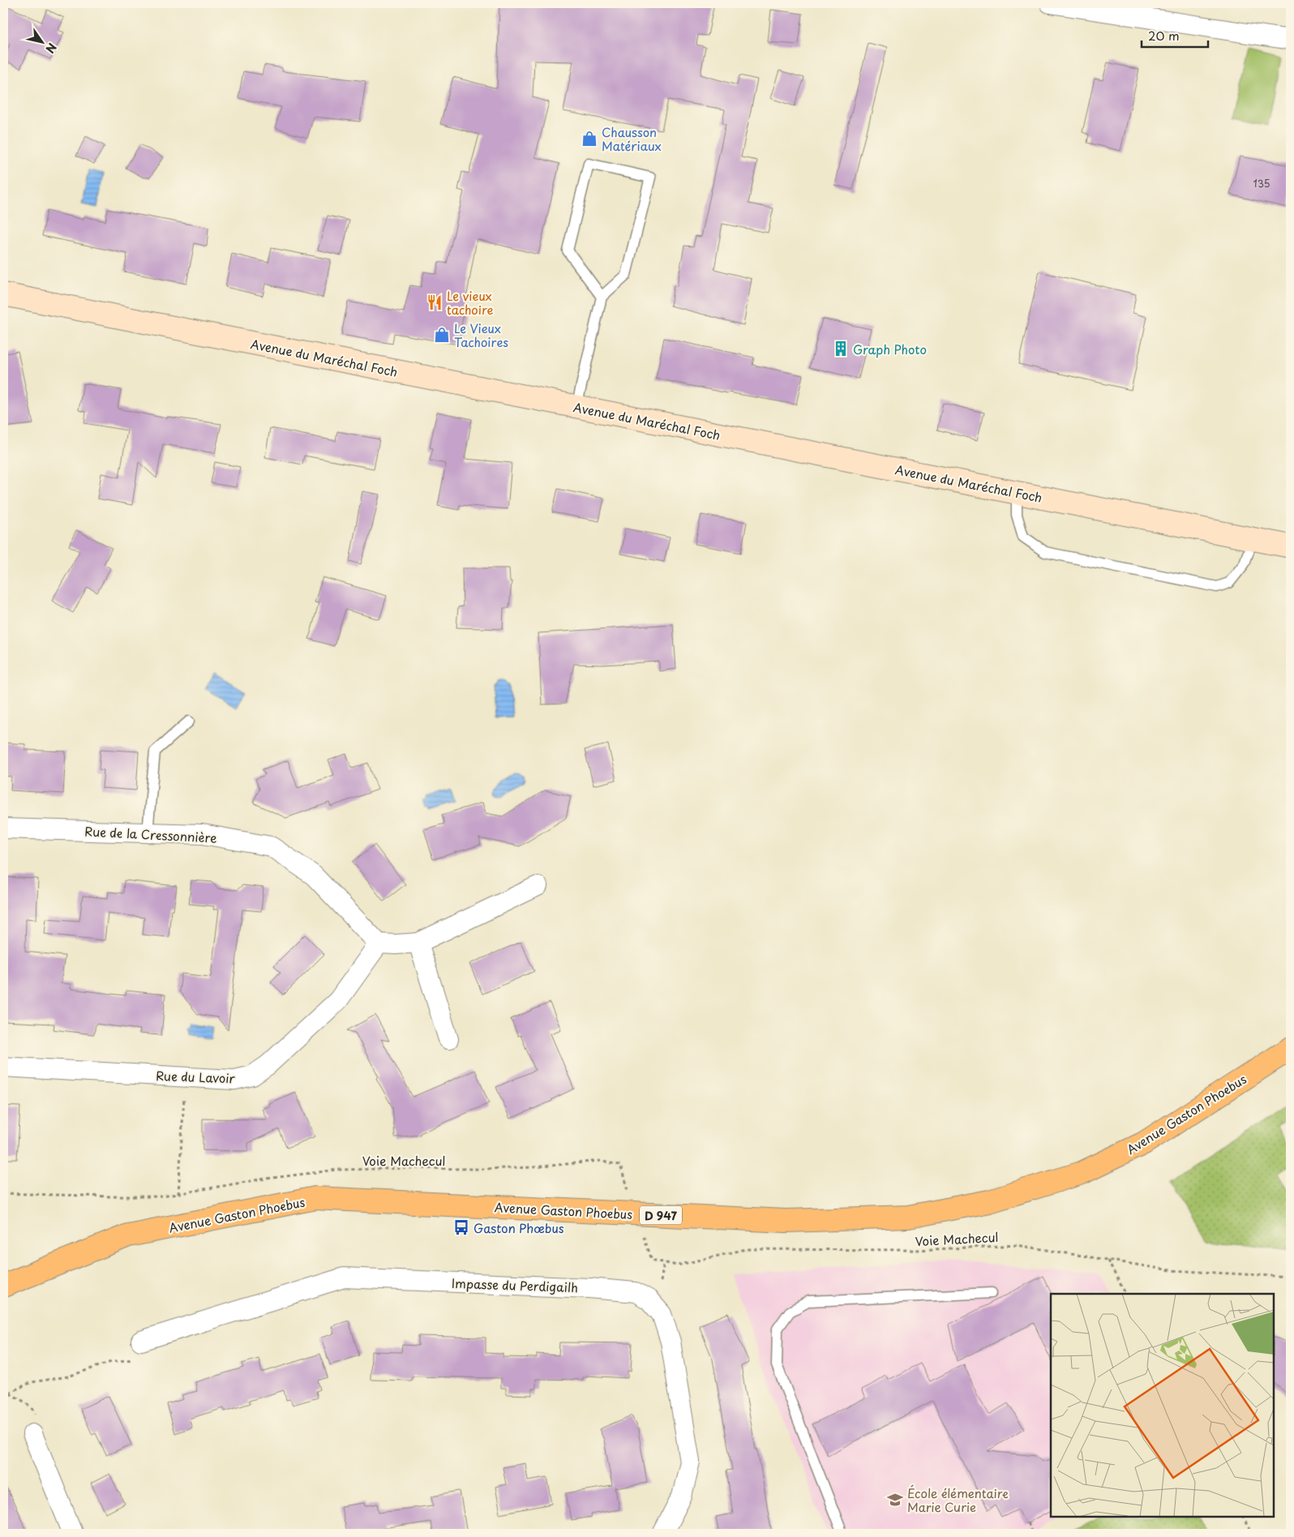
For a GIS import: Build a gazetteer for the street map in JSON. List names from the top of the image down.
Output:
{
  "streets": {
    "main road": ["Avenue du Maréchal Foch", "Avenue Gaston Phoebus", "D 947"],
    "street": ["Rue de la Cressonnière", "Rue du Lavoir", "Impasse du Perdigailh"],
    "path": ["Voie Machecul"]
  },
  "crossings": [
    ["Rue de la Cressonnière", "Rue du Lavoir"]
  ],
  "places": {
    "shop": ["Chausson Matériaux", "Le Vieux Tachoires"],
    "restaurant": ["Le vieux tachoire"],
    "building": ["Graph Photo"],
    "bus stop": ["Gaston Phœbus"],
    "school or university": ["École élémentaire Marie Curie"]
  },
  "house_numbers": ["135"],
  "scale_bar": "20 m",
  "north": "bottom right"
}
